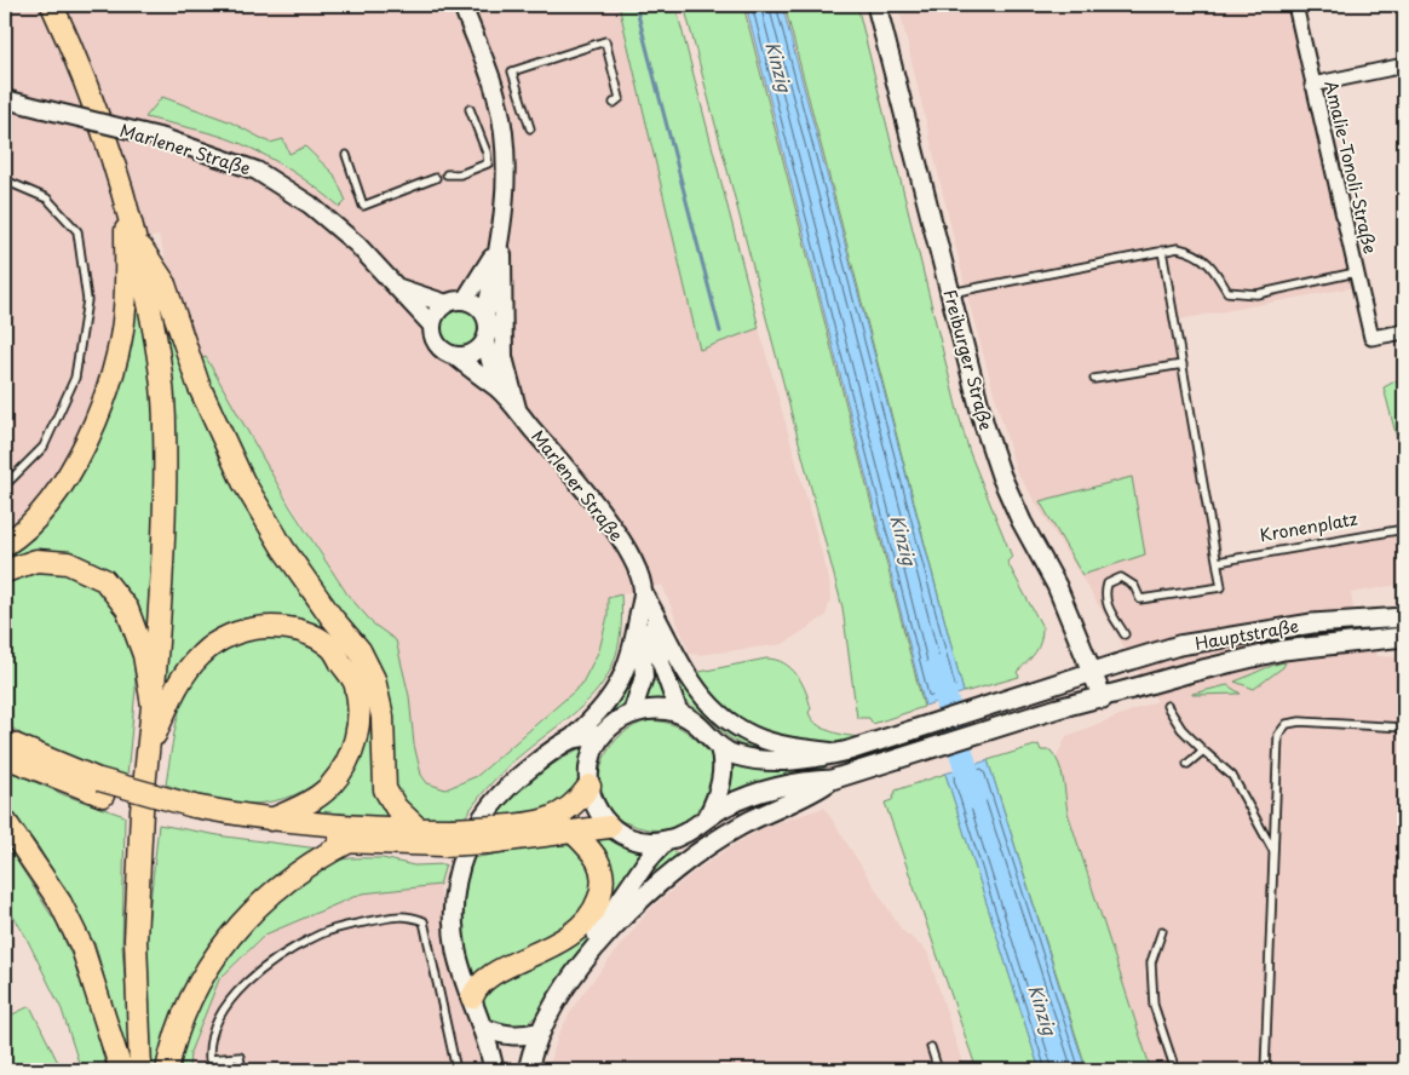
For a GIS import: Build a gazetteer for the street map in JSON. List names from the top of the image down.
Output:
{
  "streets": {
    "main road": ["Freiburger Straße", "Hauptstraße"],
    "street": ["Marlener Straße", "Amalie-Tonoli-Straße"],
    "lane": ["Kronenplatz"]
  },
  "crossings": [
    ["Freiburger Straße", "Hauptstraße"]
  ],
  "water": ["Kinzig"]
}
